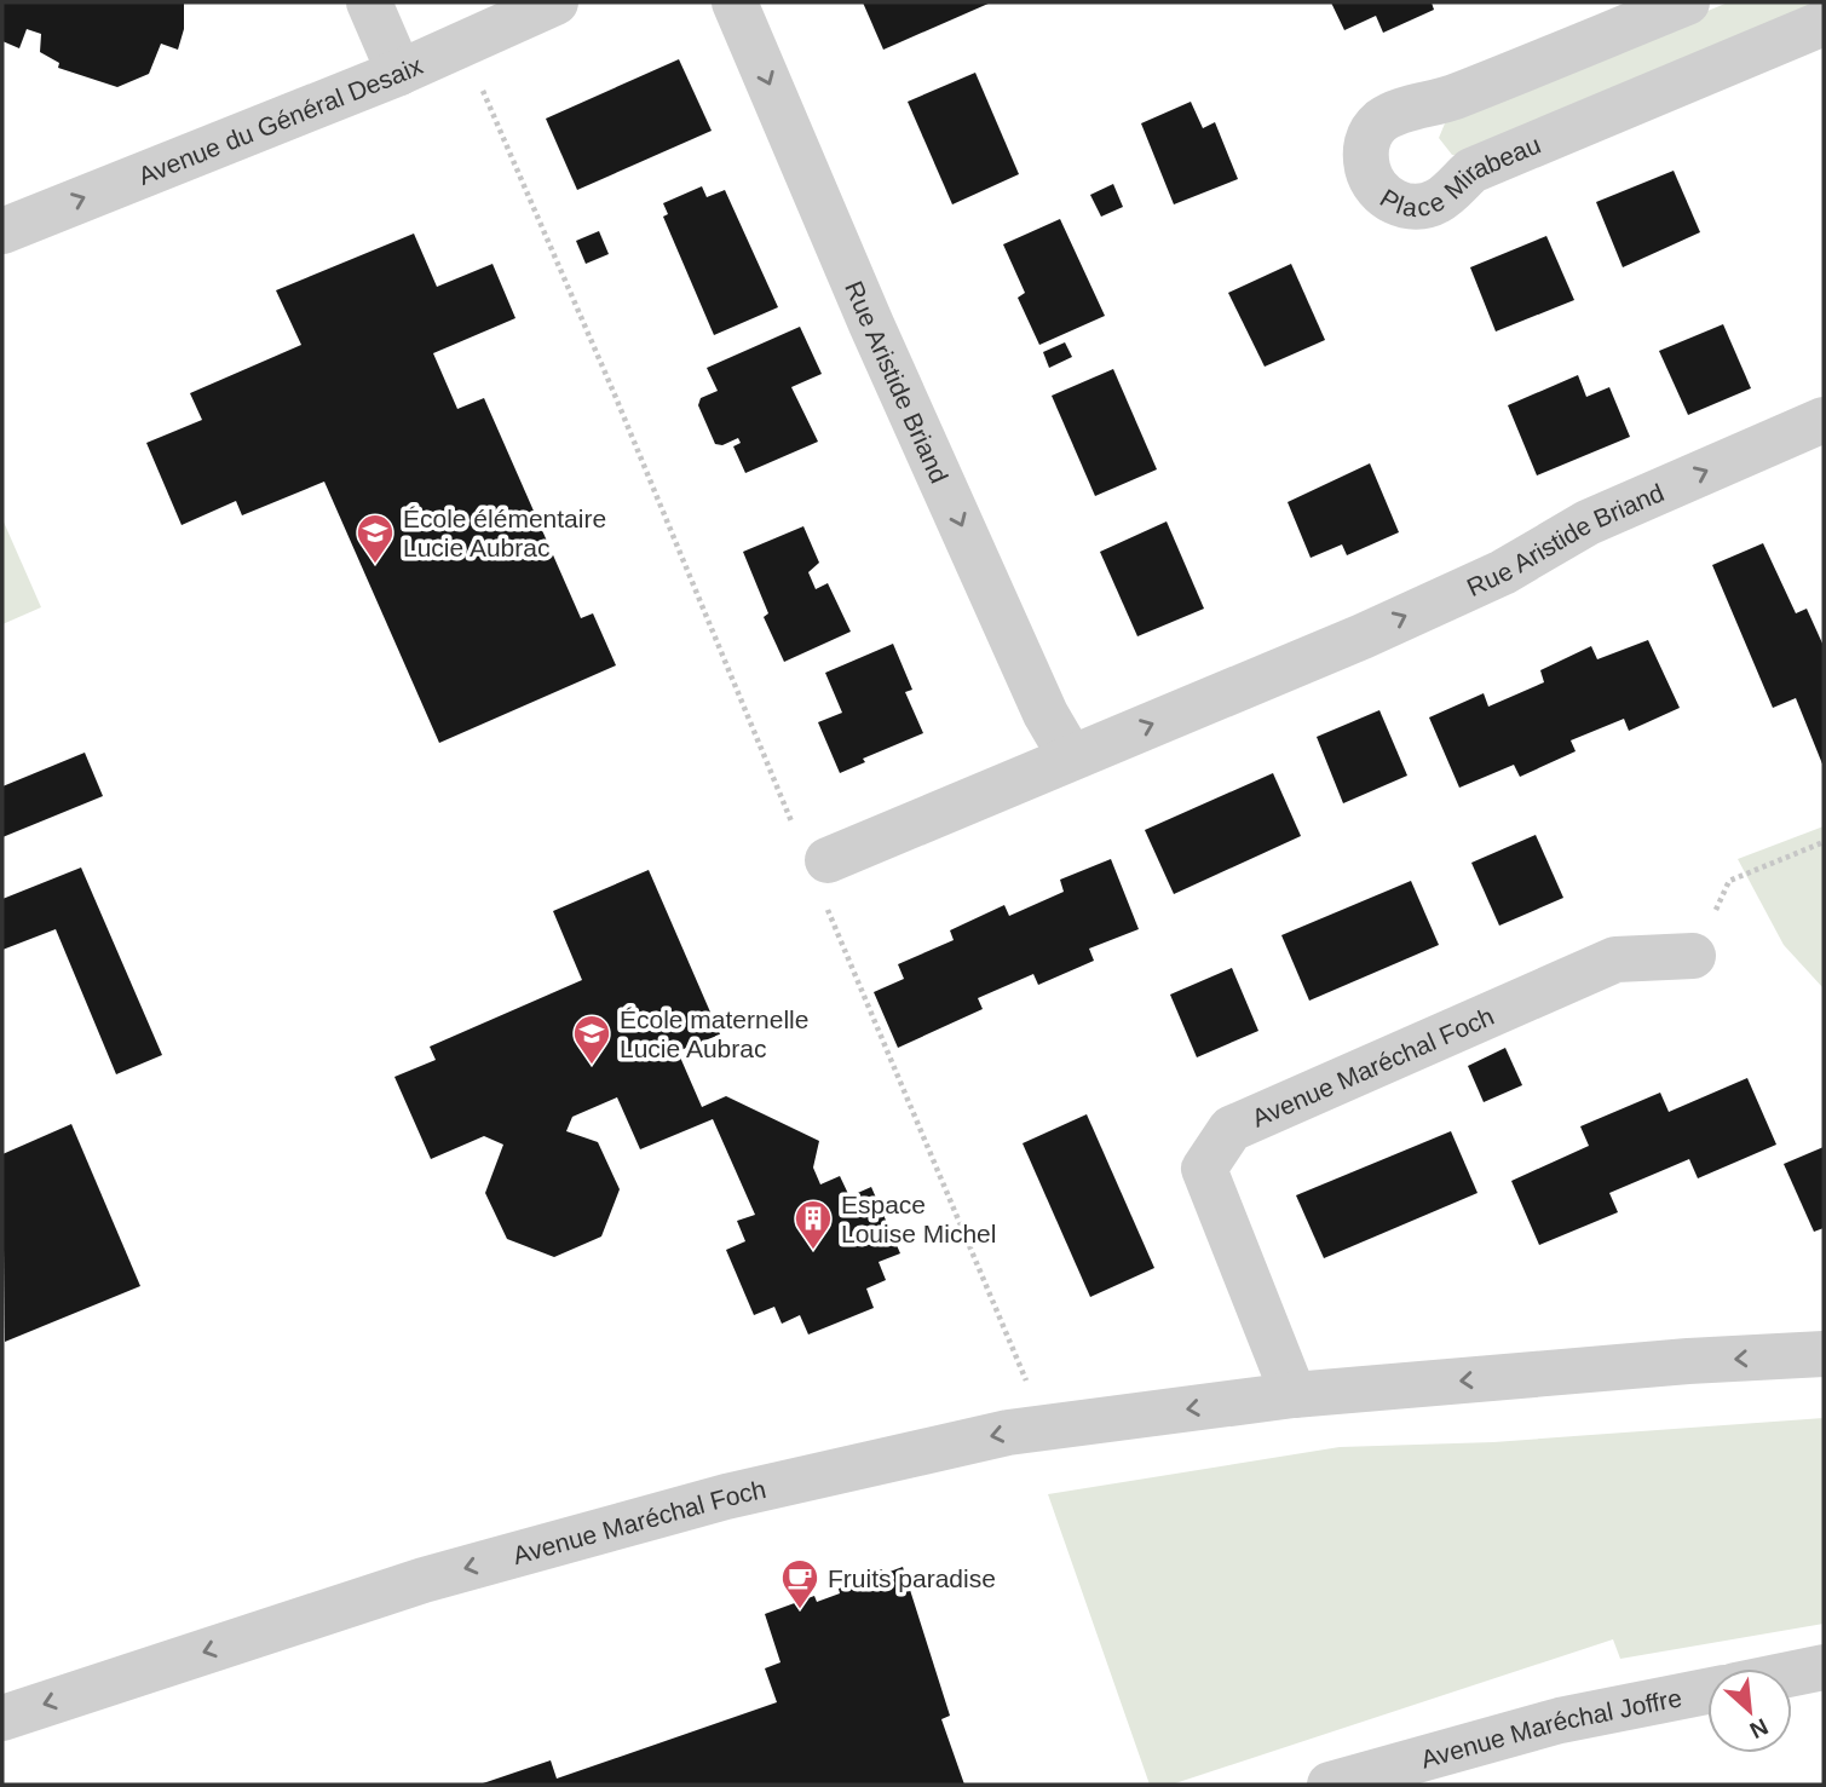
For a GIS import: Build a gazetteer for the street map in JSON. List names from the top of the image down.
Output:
{
  "streets": {
    "street": [
      "Avenue du Général Desaix",
      "Place Mirabeau",
      "Rue Aristide Briand",
      "Avenue Maréchal Foch",
      "Avenue Maréchal Joffre"
    ]
  },
  "one_way": ["Avenue du Général Desaix", "Avenue Maréchal Foch"],
  "places": {
    "school or university": ["École élémentaire Lucie Aubrac", "École maternelle Lucie Aubrac"],
    "building": ["Espace Louise Michel"],
    "cafe": ["Fruits paradise"]
  },
  "north": "bottom right"
}
